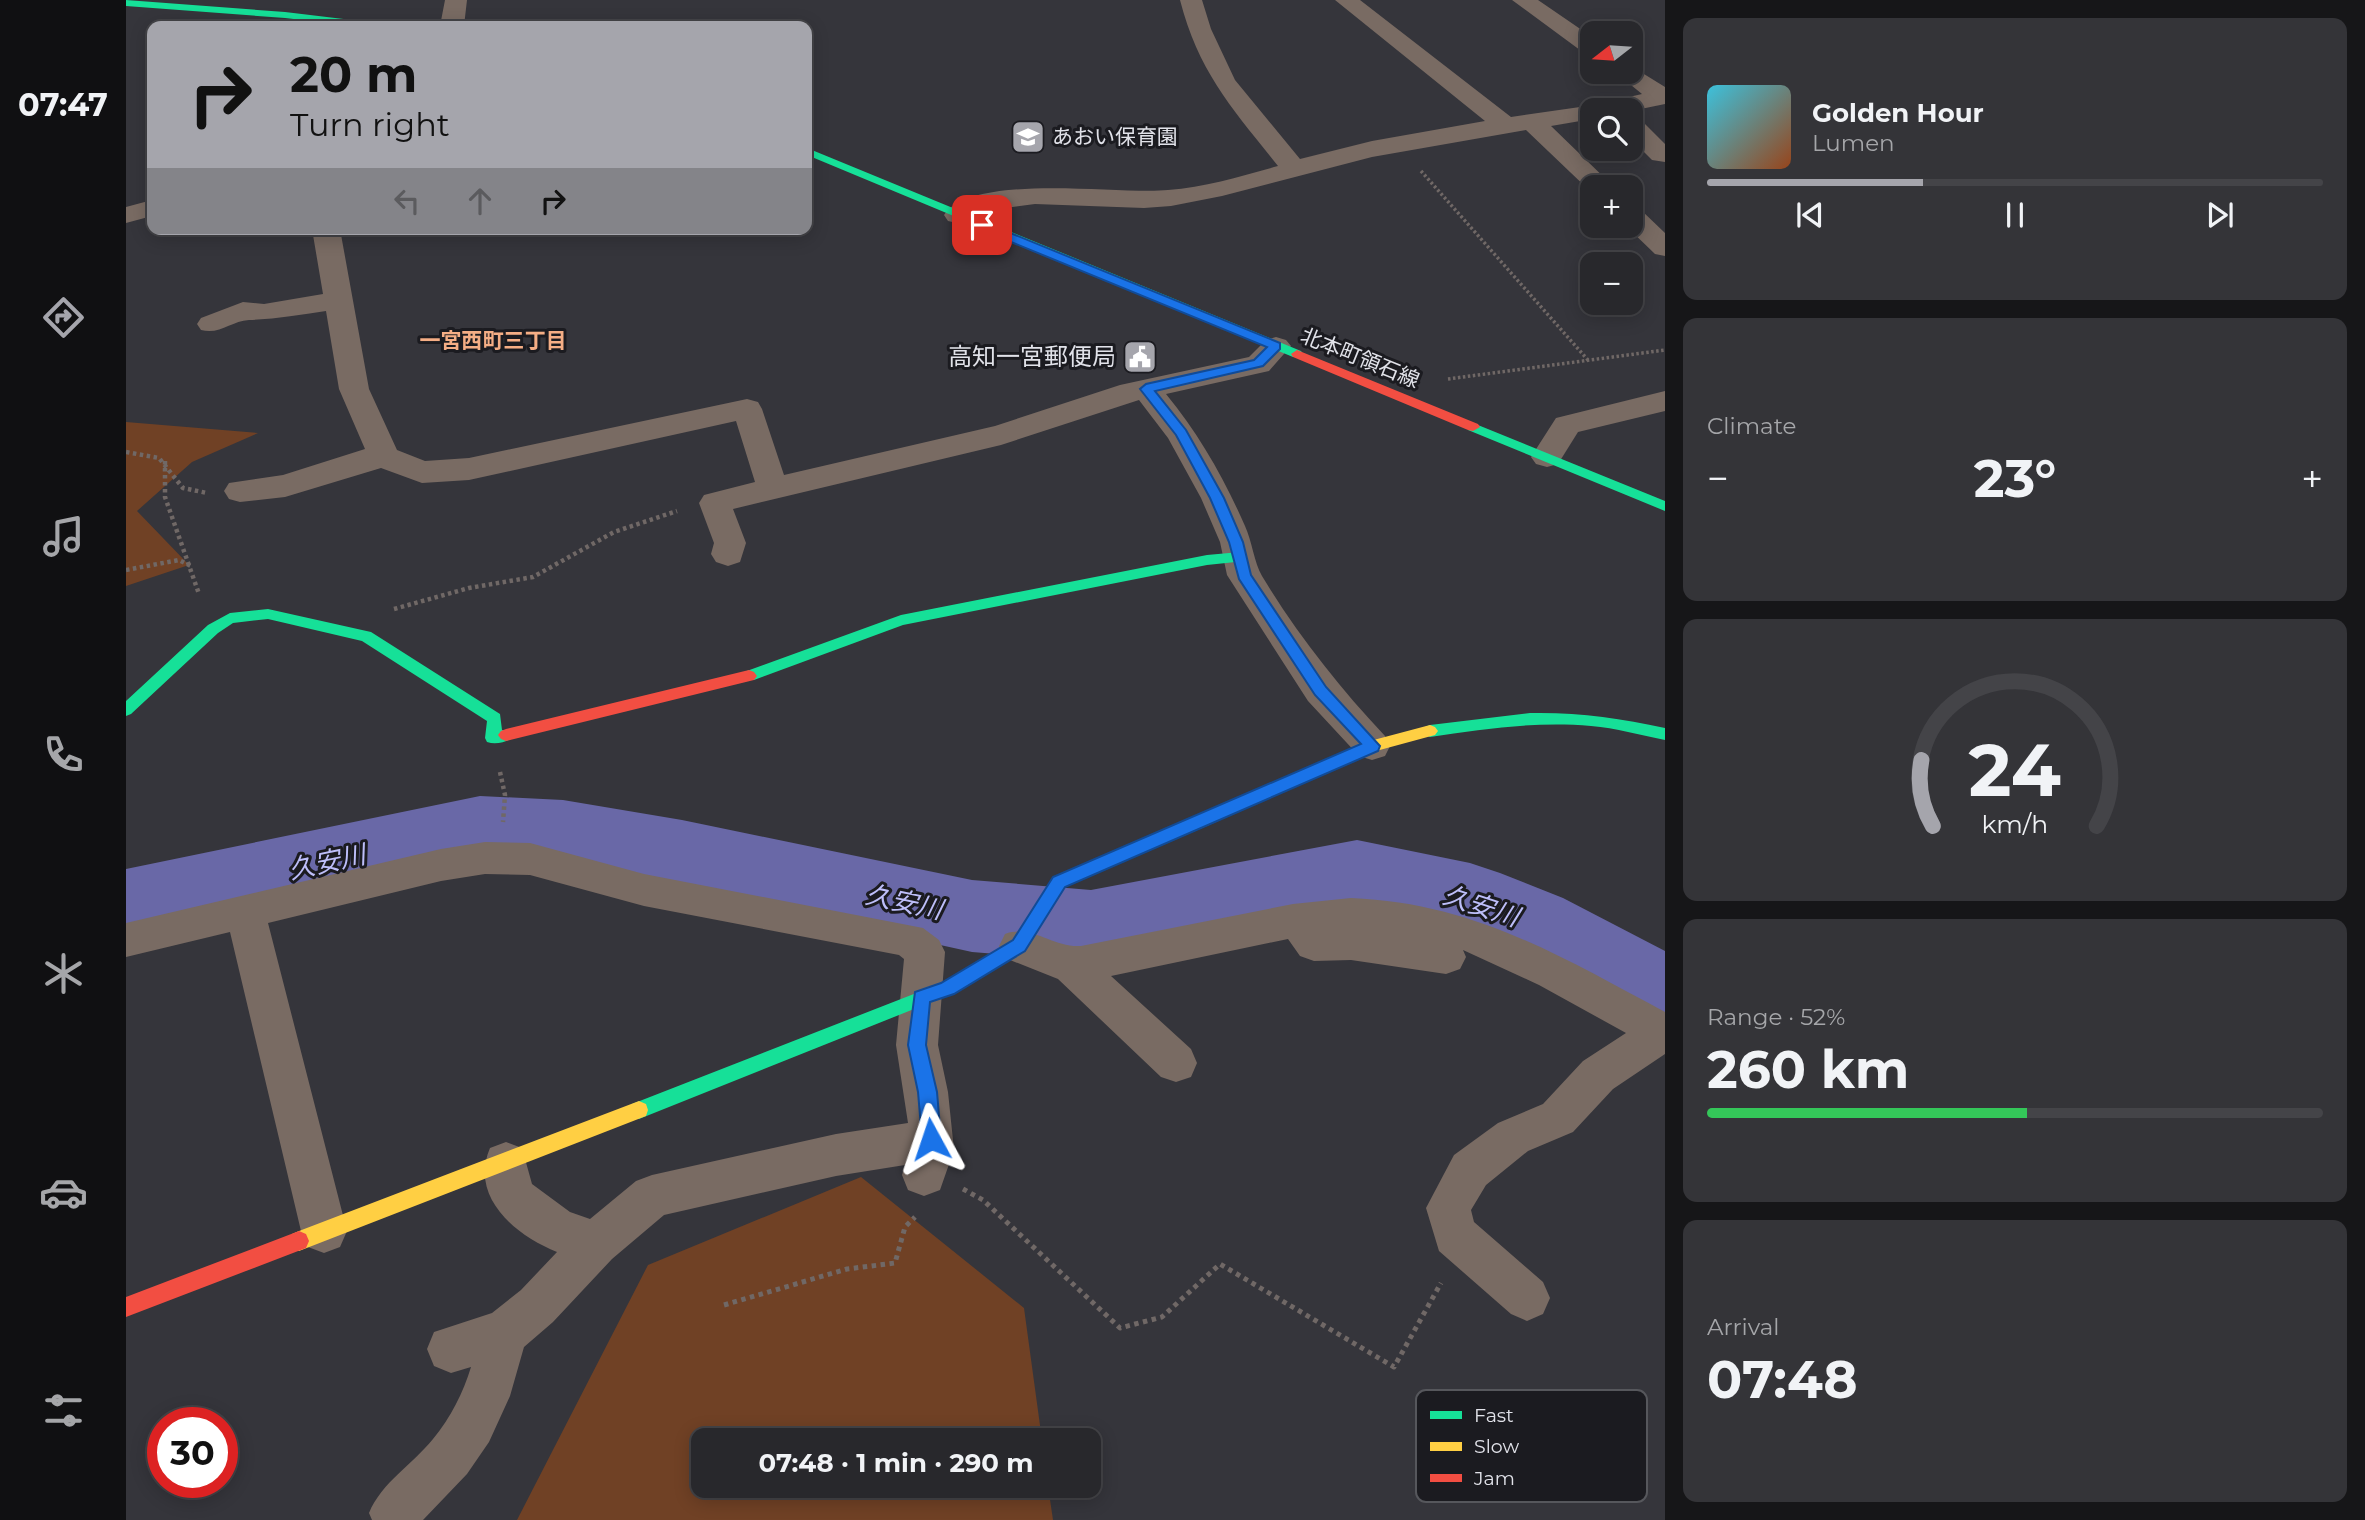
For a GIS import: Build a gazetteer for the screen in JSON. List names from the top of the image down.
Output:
{
  "streets": {
    "street": ["北本町領石線"]
  },
  "districts": ["一宮西町三丁目"],
  "water": ["久安川"],
  "places": {
    "school or university": ["あおい保育園"],
    "public building": ["高知一宮郵便局"]
  },
  "legend": ["Fast", "Slow", "Jam"],
  "north": "left",
  "page": {
    "tabs": "07:47",
    "map_buttons": ["+", "−"],
    "turn": ["20 m", "Turn right"],
    "song": ["Golden Hour", "Lumen"],
    "tile": [
      "Climate",
      ["Range · 52%", "260 km"],
      ["Arrival", "07:48"]
    ],
    "heat": ["−", "23°", "+"],
    "limit": "30",
    "trip": "07:48 · 1 min · 290 m",
    "gauge": ["24", "km/h"]
  }
}
